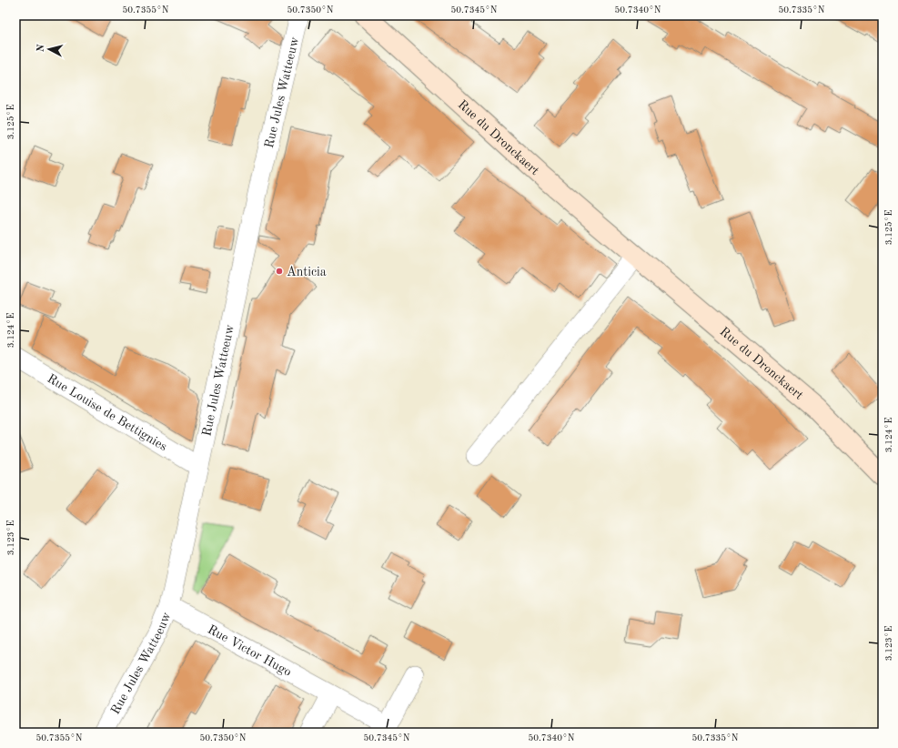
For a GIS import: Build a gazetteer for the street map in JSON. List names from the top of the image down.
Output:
{
  "streets": {
    "main road": ["Rue du Dronckaert"],
    "street": ["Rue Jules Watteeuw", "Rue Louise de Bettignies", "Rue Victor Hugo"]
  },
  "crossings": [
    ["Rue Jules Watteeuw", "Rue Louise de Bettignies"],
    ["Rue Jules Watteeuw", "Rue Victor Hugo"]
  ],
  "places": ["Anticia"],
  "north": "left",
  "coordinates": [
    "50.7355°N",
    "50.7350°N",
    "50.7345°N",
    "50.7340°N",
    "50.7335°N",
    "3.125°E",
    "3.124°E",
    "3.123°E"
  ]
}
